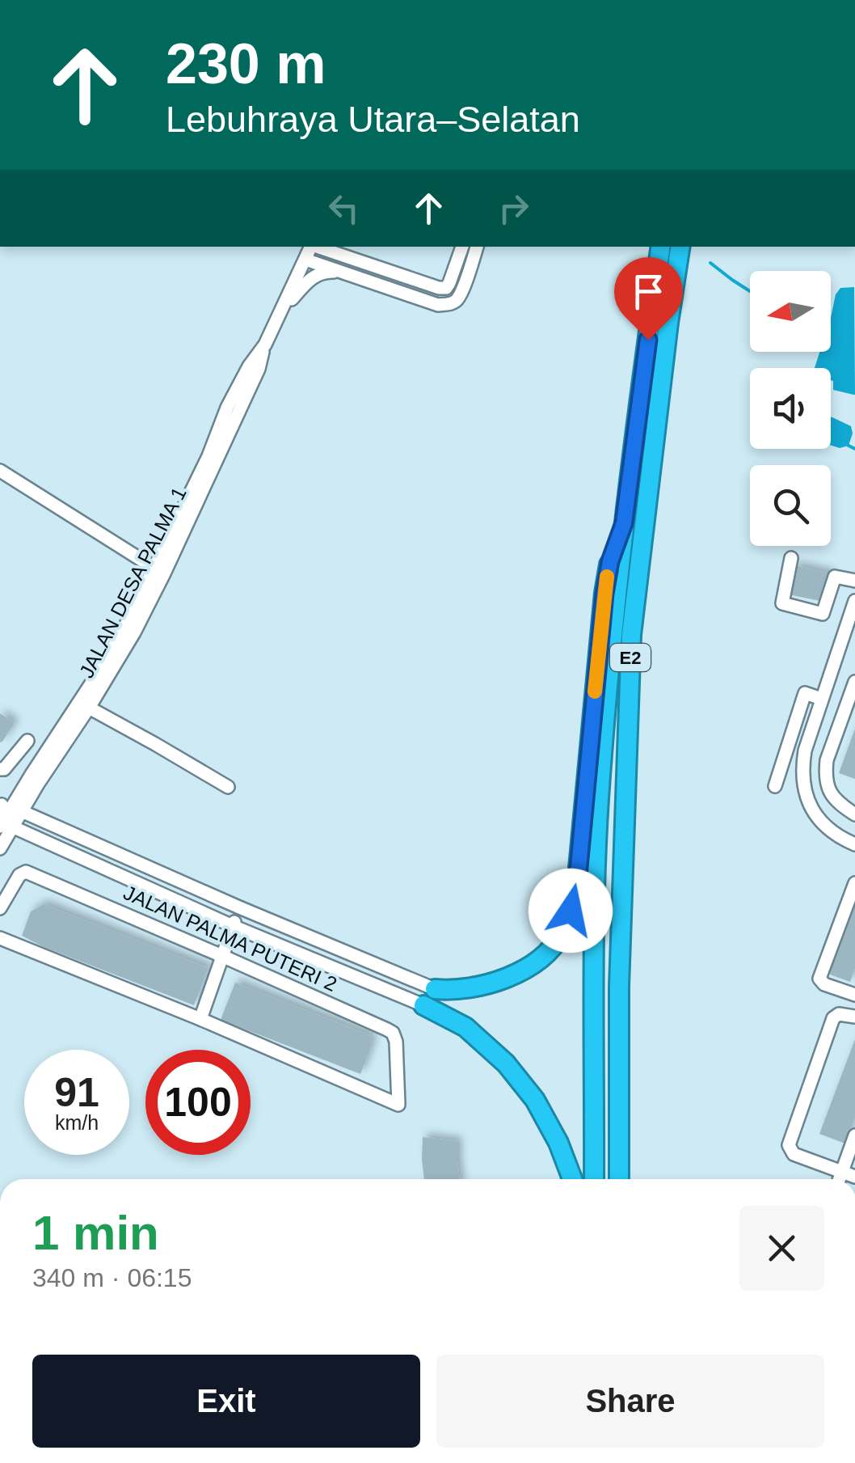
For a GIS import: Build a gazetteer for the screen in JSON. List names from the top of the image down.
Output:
{
  "streets": {
    "highway": ["E2"],
    "street": ["JALAN DESA PALMA 1", "JALAN PALMA PUTERI 2"]
  },
  "north": "left",
  "page": {
    "turn": ["230 m", "Lebuhraya Utara–Selatan"],
    "speed": "91 km/h",
    "limit": "100",
    "heading": ["1 min", "340 m · 06:15"],
    "buttons": ["Exit", "Share"]
  }
}
